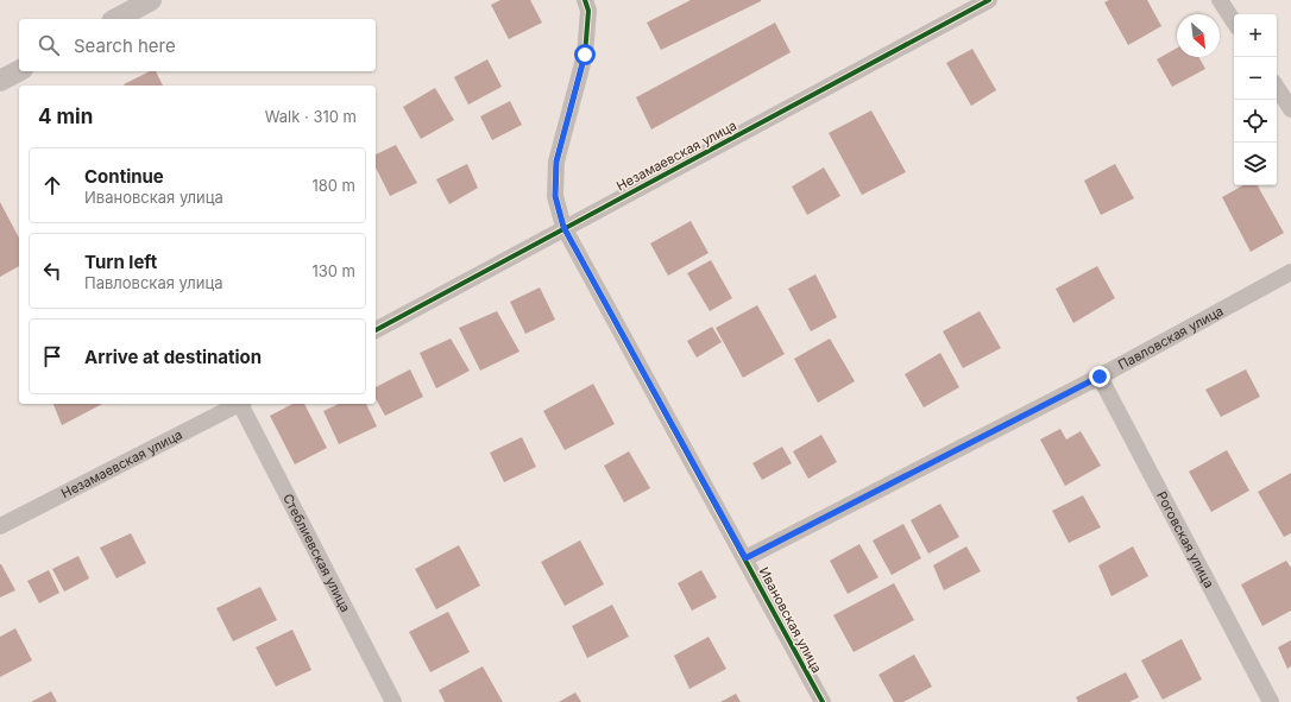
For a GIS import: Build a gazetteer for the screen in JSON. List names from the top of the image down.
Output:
{
  "streets": {
    "street": [
      "Незамаевская улица",
      "Павловская улица",
      "Роговская улица",
      "Стеблиевская улица",
      "Ивановская улица"
    ]
  },
  "crossings": [
    ["Незамаевская улица", "Ивановская улица"],
    ["Павловская улица", "Роговская улица"],
    ["Павловская улица", "Ивановская улица"]
  ],
  "north": "bottom right",
  "page": {
    "map_buttons": ["+", "−"],
    "search": "Search here",
    "heading": ["4 min", "Walk · 310 m"],
    "list": [
      ["Continue", "Ивановская улица", "180 m"],
      ["Turn left", "Павловская улица", "130 m"],
      "Arrive at destination"
    ]
  }
}
